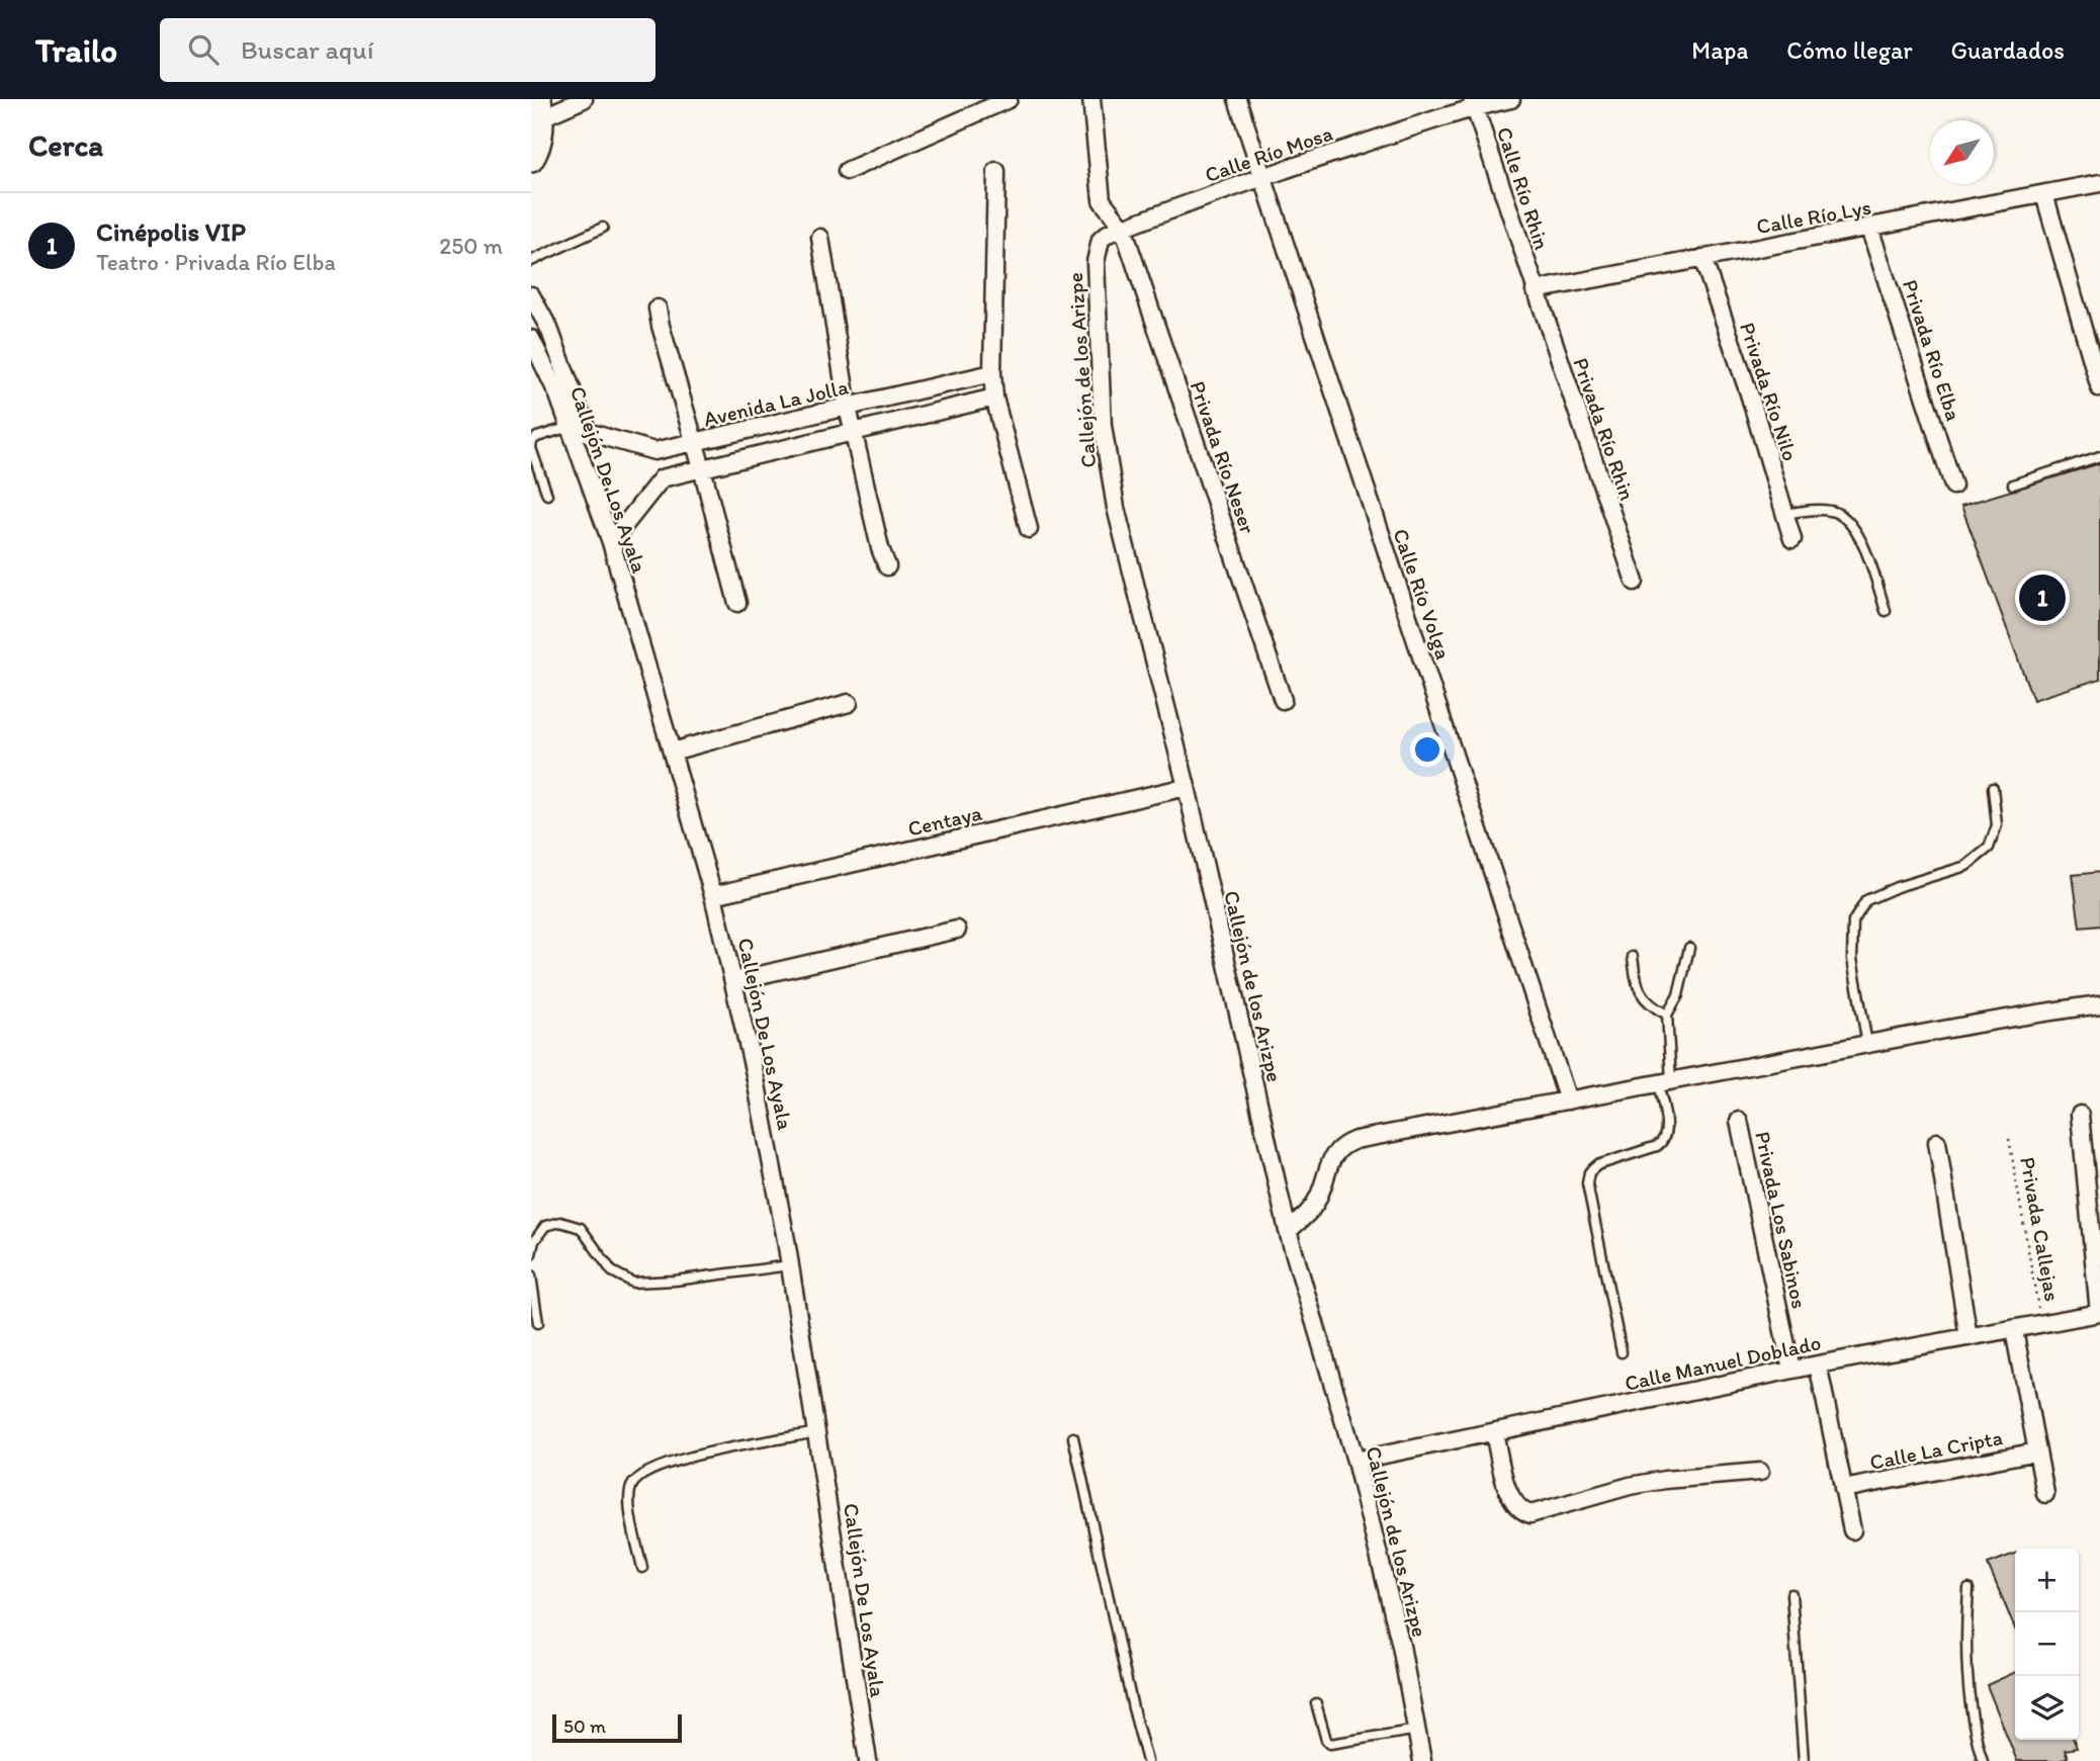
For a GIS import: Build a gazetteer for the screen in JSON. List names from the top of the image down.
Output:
{
  "streets": {
    "street": [
      "Calle Río Mosa",
      "Calle Río Rhin",
      "Calle Río Lys",
      "Privada Río Elba",
      "Callejón de los Arizpe",
      "Privada Río Nilo",
      "Avenida La Jolla",
      "Privada Río Rhin",
      "Privada Río Neser",
      "Callejón De Los Ayala",
      "Calle Río Volga",
      "Centaya",
      "Privada Los Sabinos",
      "Calle Manuel Doblado",
      "Calle La Cripta"
    ],
    "path": ["Privada Callejas"]
  },
  "crossings": [
    ["Calle Río Mosa", "Calle Río Rhin"],
    ["Calle Río Mosa", "Callejón de los Arizpe"],
    ["Calle Río Mosa", "Privada Río Neser"],
    ["Calle Río Mosa", "Calle Río Volga"],
    ["Calle Río Rhin", "Calle Río Lys"],
    ["Calle Río Rhin", "Privada Río Rhin"],
    ["Calle Río Lys", "Privada Río Elba"],
    ["Calle Río Lys", "Privada Río Nilo"],
    ["Calle Río Lys", "Privada Río Rhin"],
    ["Callejón de los Arizpe", "Privada Río Neser"],
    ["Callejón de los Arizpe", "Centaya"],
    ["Callejón de los Arizpe", "Calle Manuel Doblado"],
    ["Avenida La Jolla", "Callejón De Los Ayala"],
    ["Callejón De Los Ayala", "Centaya"],
    ["Privada Los Sabinos", "Calle Manuel Doblado"],
    ["Privada Callejas", "Calle Manuel Doblado"]
  ],
  "scale_bar": "50 m",
  "north": "bottom left",
  "page": {
    "header": "Trailo",
    "search": "Buscar aquí",
    "nav": ["Mapa", "Cómo llegar", "Guardados"],
    "heading": "Cerca",
    "list": [
      {
        "mark": "1",
        "name": "Cinépolis VIP",
        "note": "Teatro · Privada Río Elba",
        "value": "250 m"
      }
    ],
    "pins": "1",
    "map_buttons": ["+", "−"],
    "scale": "50 m"
  }
}
